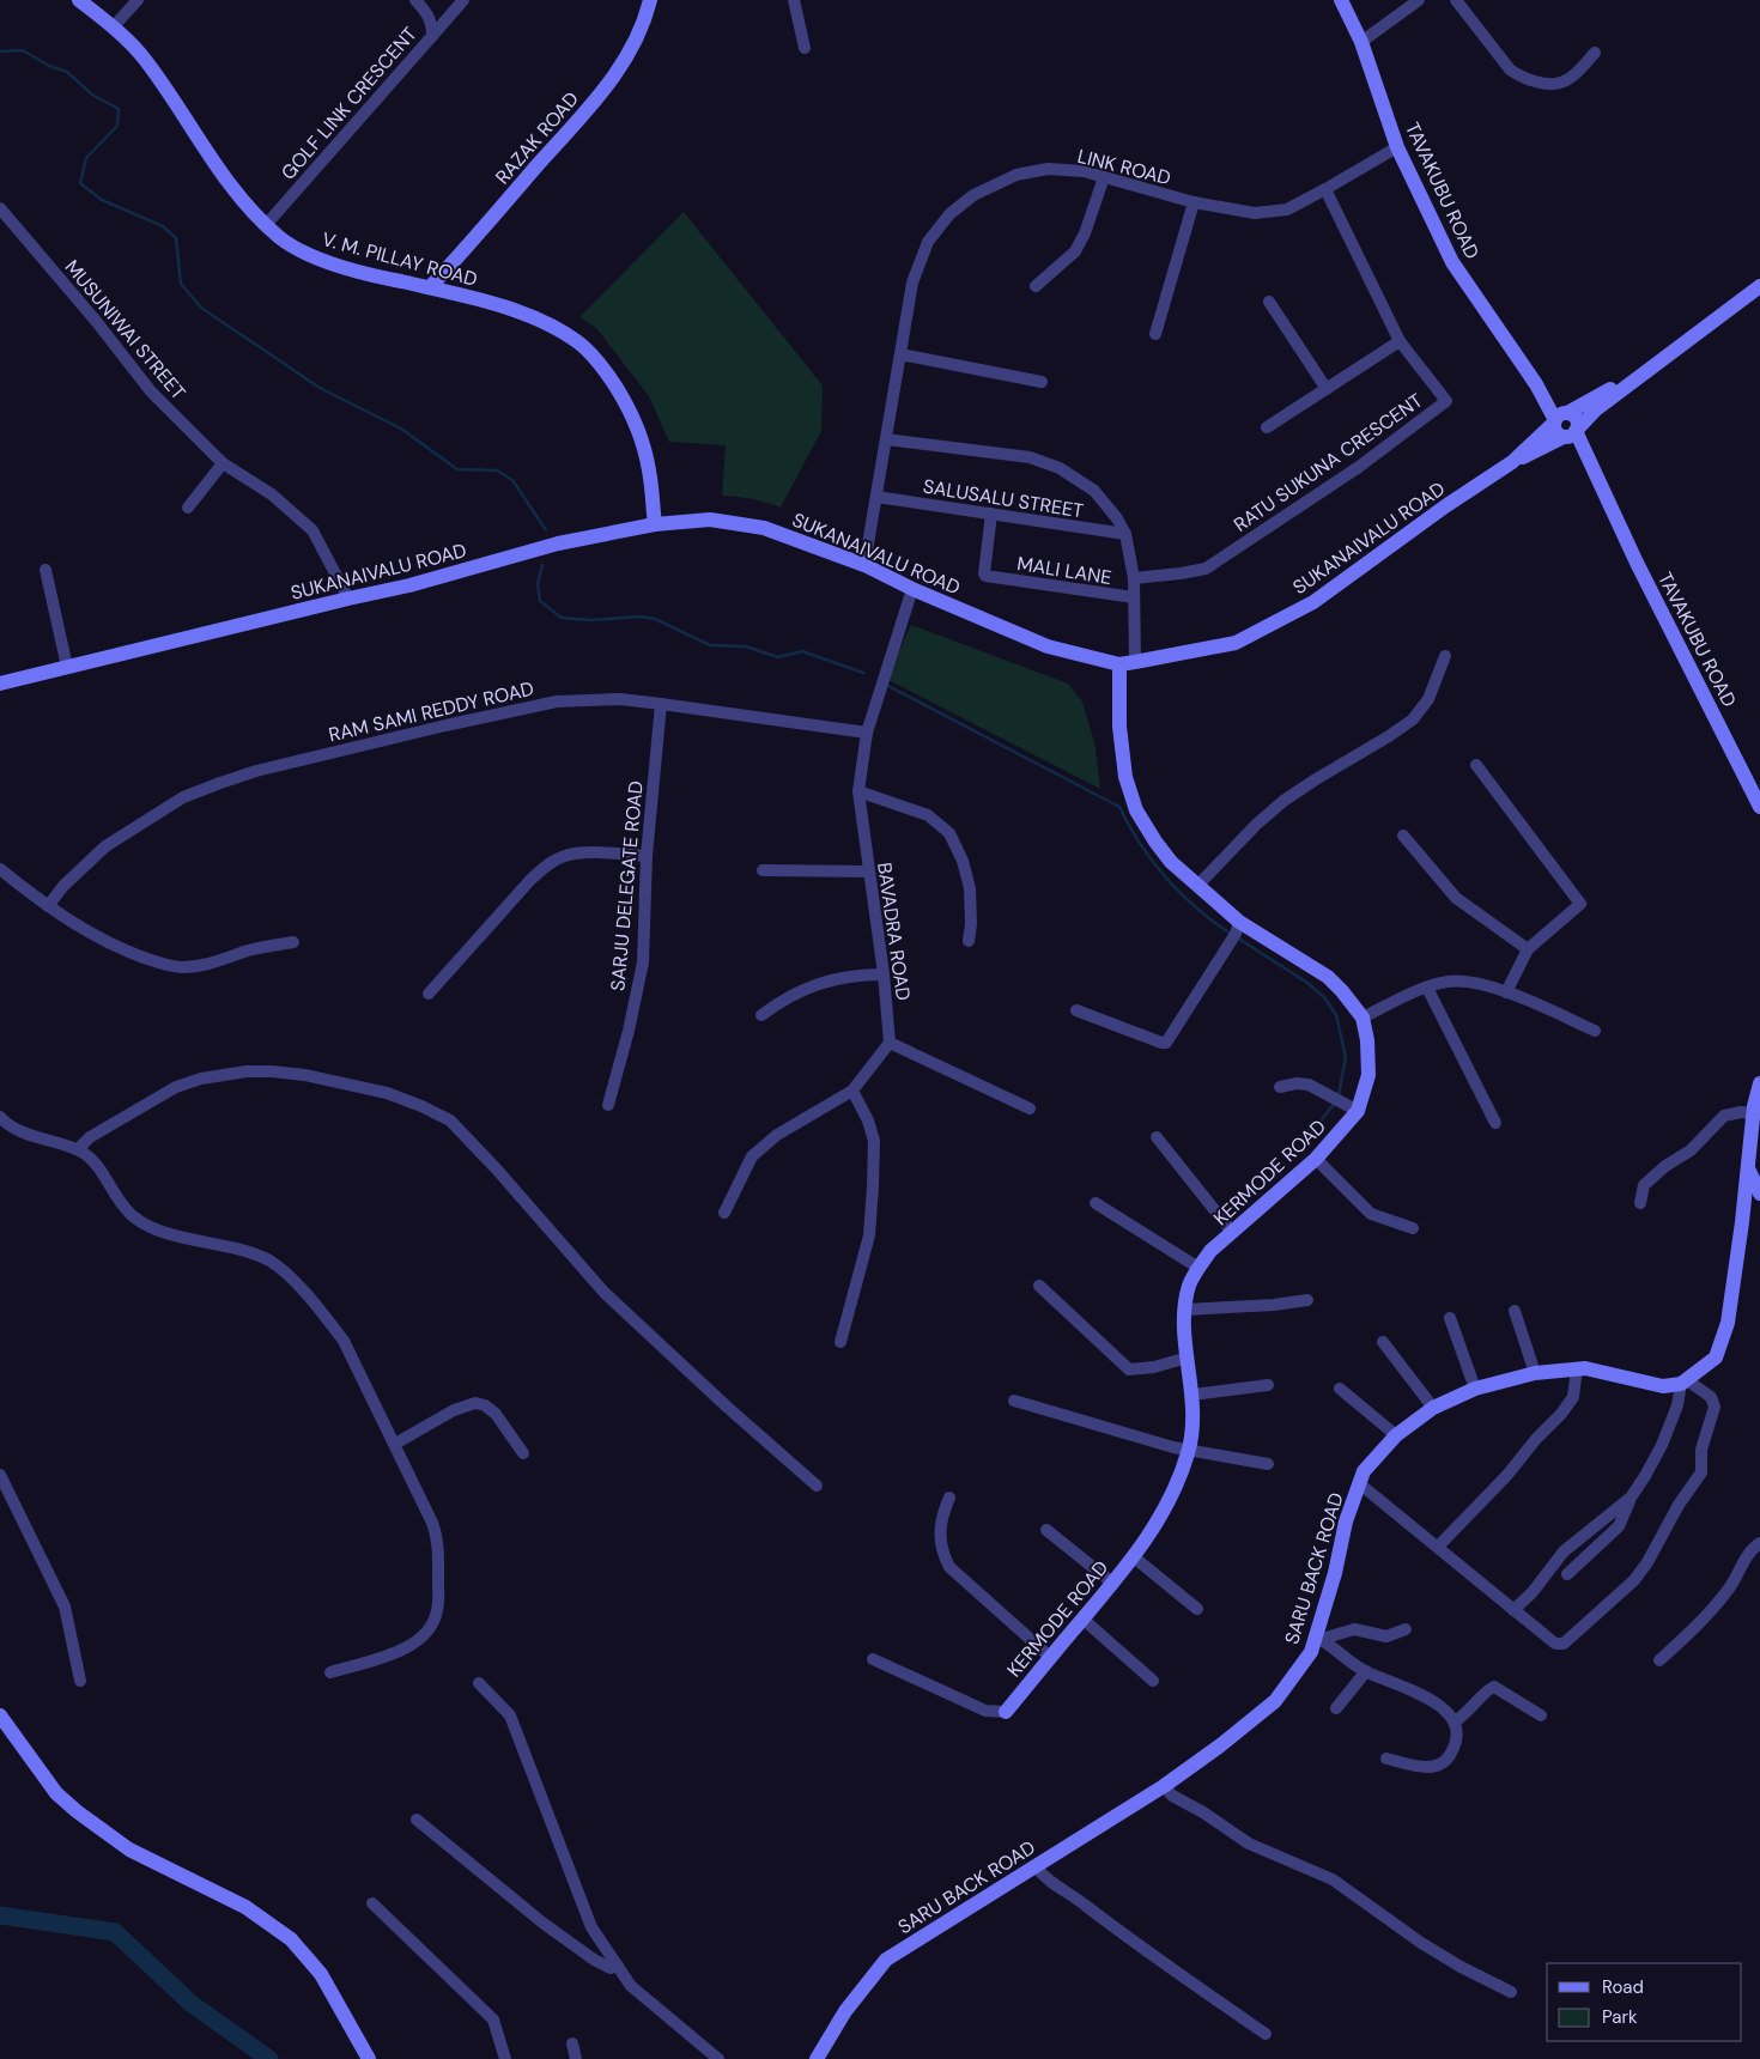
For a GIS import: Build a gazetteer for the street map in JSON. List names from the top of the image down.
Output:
{
  "streets": {
    "main road": [
      "RAZAK ROAD",
      "TAVAKUBU ROAD",
      "V. M. PILLAY ROAD",
      "SUKANAIVALU ROAD",
      "KERMODE ROAD",
      "SARU BACK ROAD"
    ],
    "street": [
      "GOLF LINK CRESCENT",
      "LINK ROAD",
      "MUSUNIWAI STREET",
      "RATU SUKUNA CRESCENT",
      "SALUSALU STREET",
      "MALI LANE",
      "RAM SAMI REDDY ROAD",
      "SARJU DELEGATE ROAD",
      "BAVADRA ROAD"
    ]
  },
  "crossings": [
    ["GOLF LINK CRESCENT", "V. M. PILLAY ROAD"],
    ["RAZAK ROAD", "V. M. PILLAY ROAD"],
    ["LINK ROAD", "TAVAKUBU ROAD"],
    ["LINK ROAD", "RATU SUKUNA CRESCENT"],
    ["LINK ROAD", "SALUSALU STREET"],
    ["LINK ROAD", "SUKANAIVALU ROAD"],
    ["TAVAKUBU ROAD", "SUKANAIVALU ROAD"],
    ["V. M. PILLAY ROAD", "SUKANAIVALU ROAD"],
    ["MUSUNIWAI STREET", "SUKANAIVALU ROAD"],
    ["SALUSALU STREET", "MALI LANE"],
    ["SUKANAIVALU ROAD", "BAVADRA ROAD"],
    ["SUKANAIVALU ROAD", "KERMODE ROAD"],
    ["RAM SAMI REDDY ROAD", "SARJU DELEGATE ROAD"],
    ["RAM SAMI REDDY ROAD", "BAVADRA ROAD"]
  ],
  "legend": ["Road", "Park"]
}
